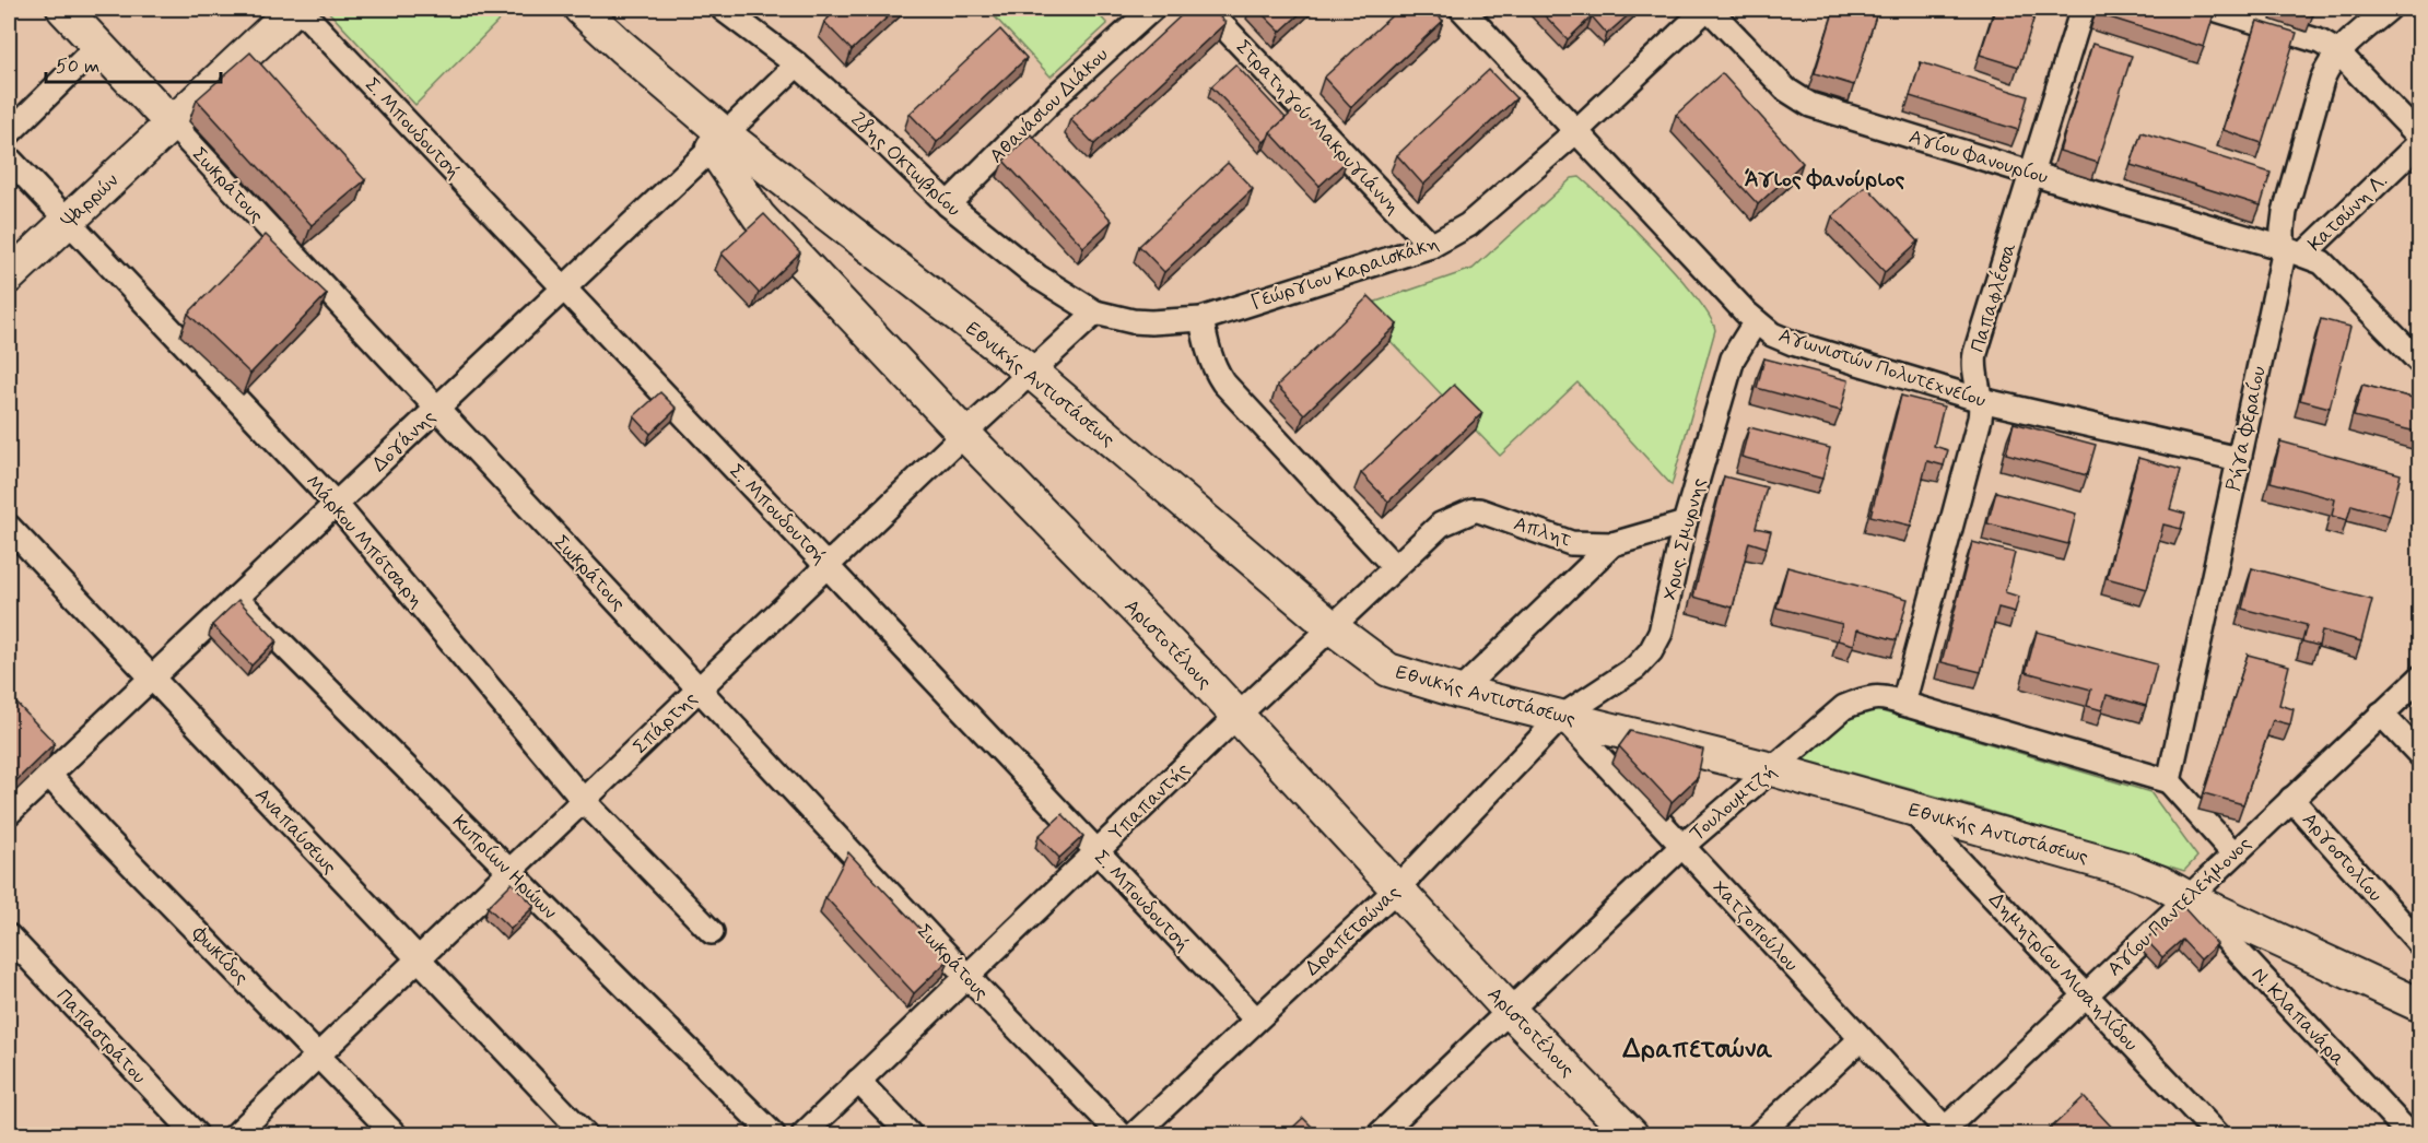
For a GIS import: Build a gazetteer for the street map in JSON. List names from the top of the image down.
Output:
{
  "streets": {
    "street": [
      "Αθανάσιου Διάκου",
      "Στρατηγού Μακρυγιάννη",
      "Σ. Μπουδουτσή",
      "Αγίου Φανουρίου",
      "28ης Οκτωβρίου",
      "Σωκράτους",
      "Ψαρρών",
      "Κατσώνη Λ.",
      "Γεώργιου Καραισκάκη",
      "Παπαφλέσσα",
      "Αγωνιστών Πολυτεχνείου",
      "Εθνικής Αντιστάσεως",
      "Ρήγα Φεραίου",
      "Δογάνης",
      "Απλητ",
      "Χρυς. Σμυρνης",
      "Μάρκου Μπότσαρη",
      "Αριστοτέλους",
      "Σπάρτης",
      "Υπαπαντής",
      "Τουλουμτζή",
      "Αναπαύσεως",
      "Αργοστολίου",
      "Κυπρίων Ηρώων",
      "Αγίου Παντελεήμονος",
      "Χατζοπούλου",
      "Δραπετσώνας",
      "Φωκίδος",
      "Δημητρίου Μισαηλίδου",
      "Ν. Κλαπανάρα",
      "Παπαστράτου"
    ]
  },
  "crossings": [
    ["Αθανάσιου Διάκου", "28ης Οκτωβρίου"],
    ["Στρατηγού Μακρυγιάννη", "Γεώργιου Καραισκάκη"],
    ["Σ. Μπουδουτσή", "Δογάνης"],
    ["Σ. Μπουδουτσή", "Σπάρτης"],
    ["Σ. Μπουδουτσή", "Υπαπαντής"],
    ["Σ. Μπουδουτσή", "Δραπετσώνας"],
    ["Αγίου Φανουρίου", "Κατσώνη Λ."],
    ["Αγίου Φανουρίου", "Γεώργιου Καραισκάκη"],
    ["Αγίου Φανουρίου", "Παπαφλέσσα"],
    ["Αγίου Φανουρίου", "Ρήγα Φεραίου"],
    ["28ης Οκτωβρίου", "Γεώργιου Καραισκάκη"],
    ["28ης Οκτωβρίου", "Δογάνης"],
    ["28ης Οκτωβρίου", "Σπάρτης"],
    ["Σωκράτους", "Ψαρρών"],
    ["Σωκράτους", "Δογάνης"],
    ["Σωκράτους", "Σπάρτης"],
    ["Σωκράτους", "Υπαπαντής"],
    ["Ψαρρών", "Μάρκου Μπότσαρη"],
    ["Κατσώνη Λ.", "Ρήγα Φεραίου"],
    ["Γεώργιου Καραισκάκη", "Αγωνιστών Πολυτεχνείου"],
    ["Γεώργιου Καραισκάκη", "Σπάρτης"],
    ["Παπαφλέσσα", "Αγωνιστών Πολυτεχνείου"],
    ["Παπαφλέσσα", "Τουλουμτζή"],
    ["Αγωνιστών Πολυτεχνείου", "Ρήγα Φεραίου"],
    ["Αγωνιστών Πολυτεχνείου", "Χρυς. Σμυρνης"],
    ["Εθνικής Αντιστάσεως", "Δογάνης"],
    ["Εθνικής Αντιστάσεως", "Χρυς. Σμυρνης"],
    ["Εθνικής Αντιστάσεως", "Αριστοτέλους"],
    ["Εθνικής Αντιστάσεως", "Σπάρτης"],
    ["Εθνικής Αντιστάσεως", "Υπαπαντής"],
    ["Εθνικής Αντιστάσεως", "Τουλουμτζή"],
    ["Εθνικής Αντιστάσεως", "Αγίου Παντελεήμονος"],
    ["Εθνικής Αντιστάσεως", "Χατζοπούλου"],
    ["Εθνικής Αντιστάσεως", "Δραπετσώνας"],
    ["Εθνικής Αντιστάσεως", "Δημητρίου Μισαηλίδου"],
    ["Εθνικής Αντιστάσεως", "Ν. Κλαπανάρα"],
    ["Ρήγα Φεραίου", "Τουλουμτζή"],
    ["Δογάνης", "Μάρκου Μπότσαρη"],
    ["Δογάνης", "Αριστοτέλους"],
    ["Δογάνης", "Αναπαύσεως"],
    ["Δογάνης", "Κυπρίων Ηρώων"],
    ["Δογάνης", "Φωκίδος"],
    ["Απλητ", "Χρυς. Σμυρνης"],
    ["Απλητ", "Υπαπαντής"],
    ["Χρυς. Σμυρνης", "Χατζοπούλου"],
    ["Χρυς. Σμυρνης", "Δραπετσώνας"],
    ["Μάρκου Μπότσαρη", "Σπάρτης"],
    ["Αριστοτέλους", "Σπάρτης"],
    ["Αριστοτέλους", "Υπαπαντής"],
    ["Αριστοτέλους", "Τουλουμτζή"],
    ["Αριστοτέλους", "Δραπετσώνας"],
    ["Σπάρτης", "Αναπαύσεως"],
    ["Σπάρτης", "Κυπρίων Ηρώων"],
    ["Σπάρτης", "Φωκίδος"],
    ["Τουλουμτζή", "Χατζοπούλου"],
    ["Αργοστολίου", "Αγίου Παντελεήμονος"],
    ["Αγίου Παντελεήμονος", "Χατζοπούλου"],
    ["Αγίου Παντελεήμονος", "Δημητρίου Μισαηλίδου"],
    ["Αγίου Παντελεήμονος", "Ν. Κλαπανάρα"],
    ["Χατζοπούλου", "Δραπετσώνας"]
  ],
  "districts": ["Άγιος Φανούριος", "Δραπετσώνα"],
  "scale_bar": "50 m"
}
